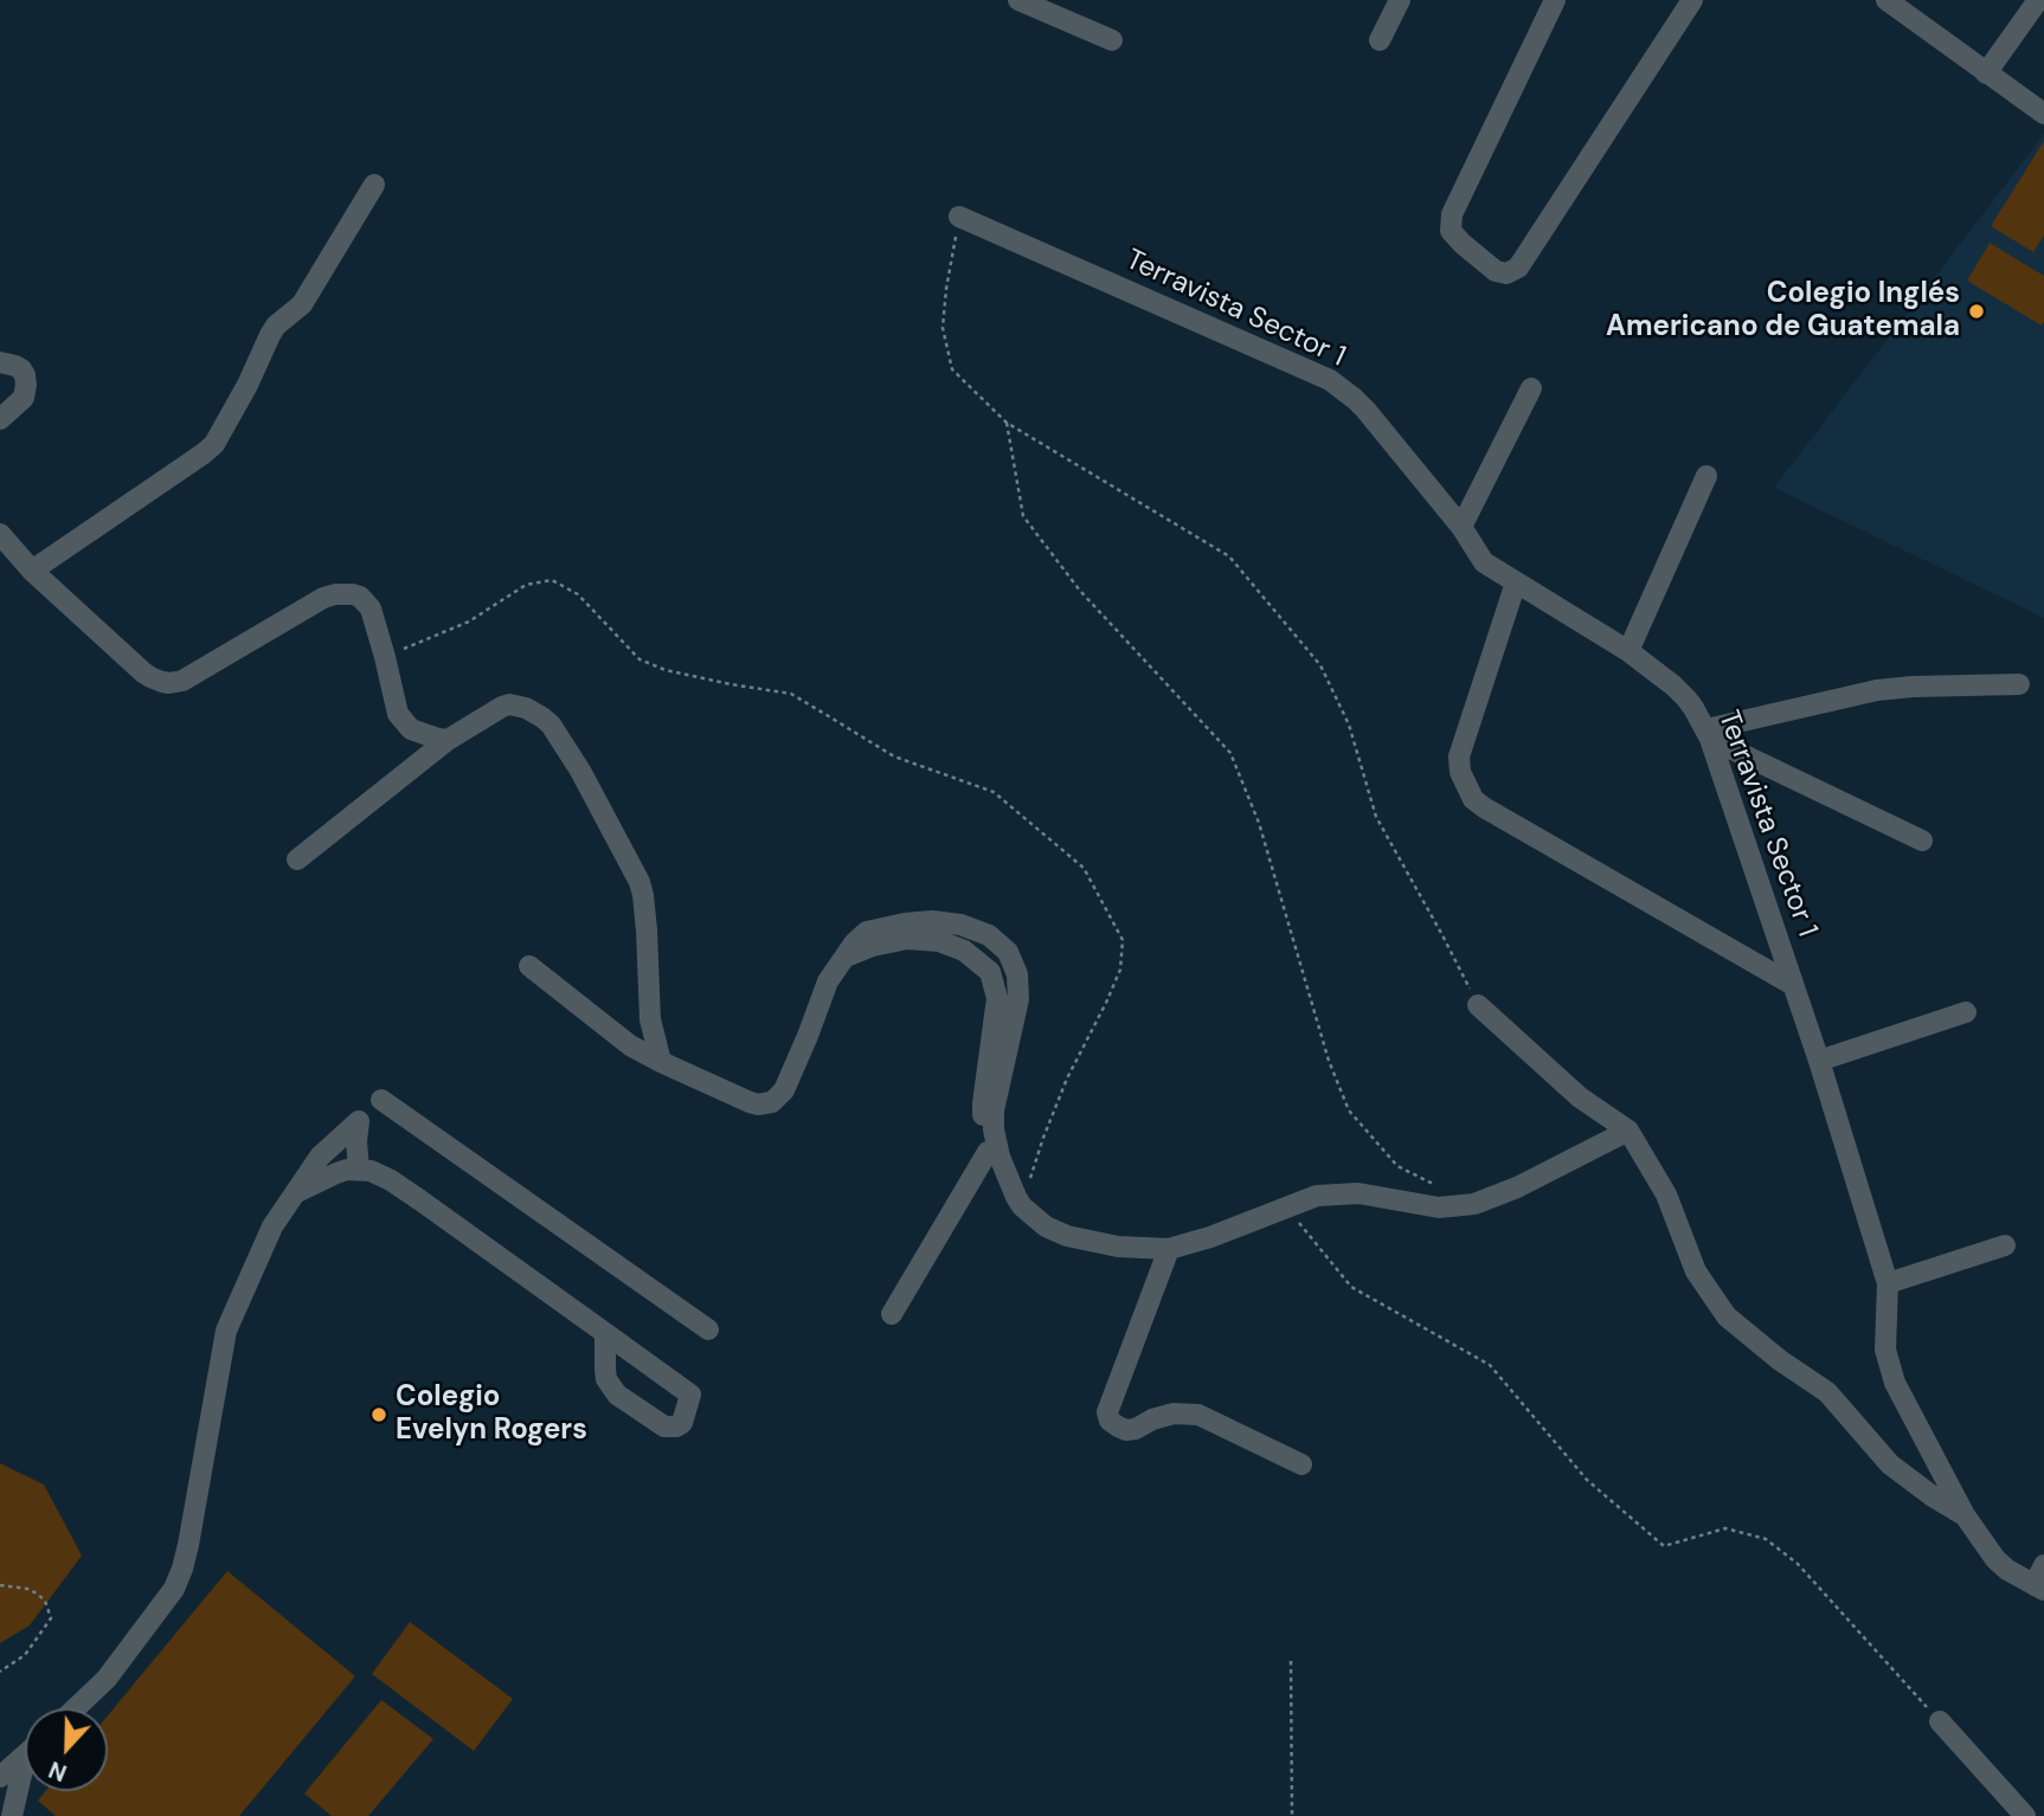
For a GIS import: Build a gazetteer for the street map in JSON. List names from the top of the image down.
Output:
{
  "streets": {
    "street": ["Terravista Sector 1"]
  },
  "places": ["Colegio Inglés Americano de Guatemala", "Colegio Evelyn Rogers"],
  "north": "bottom"
}
